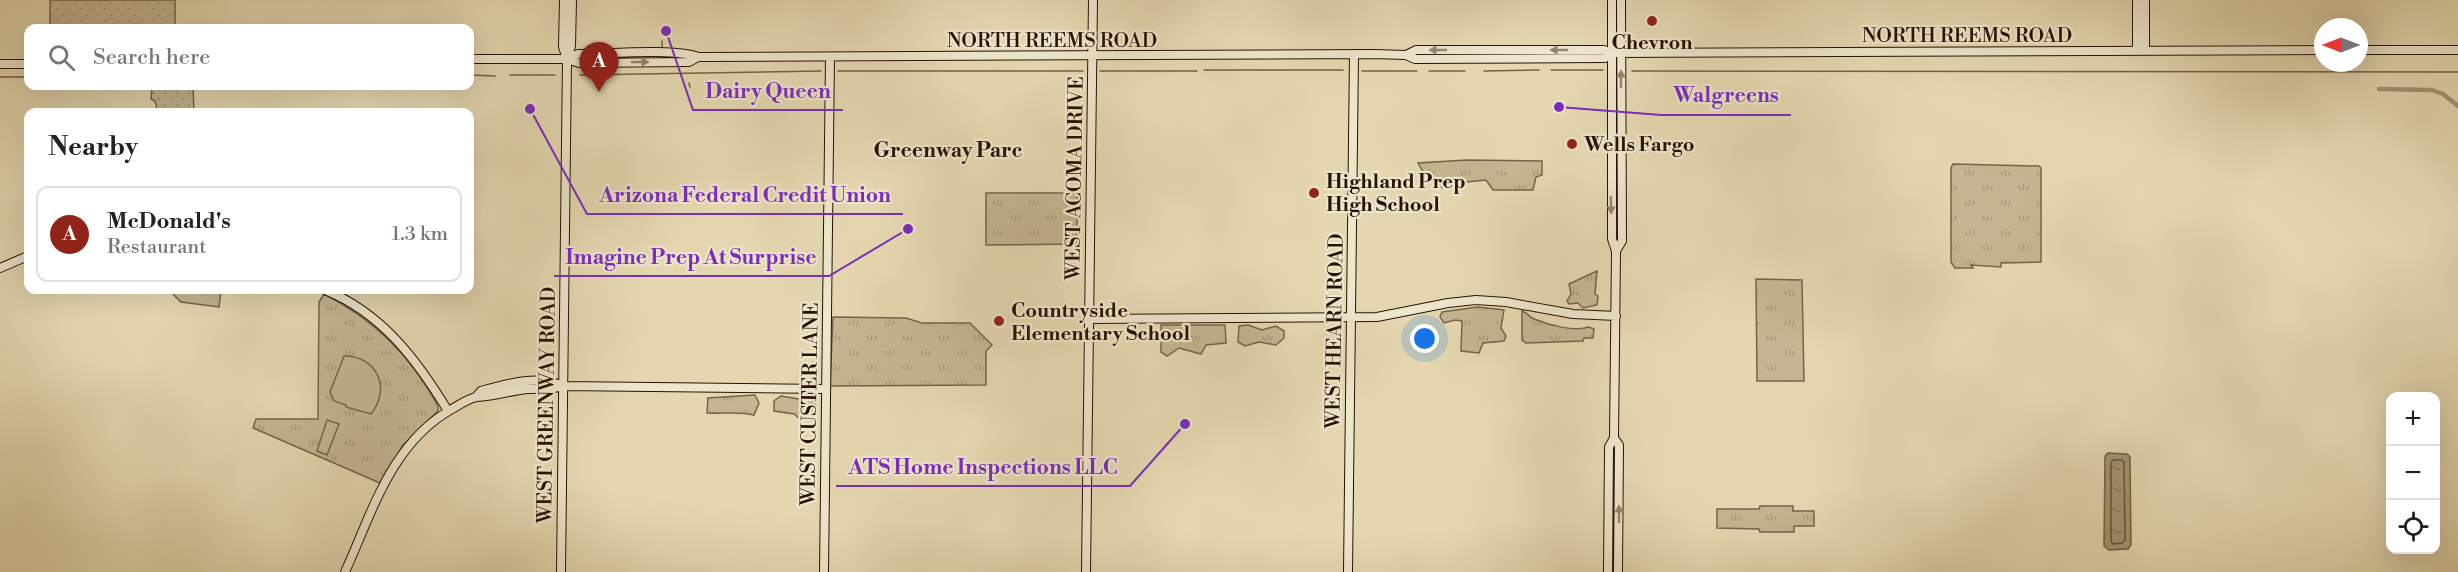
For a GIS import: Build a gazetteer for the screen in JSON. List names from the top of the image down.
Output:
{
  "streets": {
    "main road": [
      "NORTH REEMS ROAD",
      "WEST ACOMA DRIVE",
      "WEST HEARN ROAD",
      "WEST CUSTER LANE",
      "WEST GREENWAY ROAD"
    ]
  },
  "crossings": [
    ["NORTH REEMS ROAD", "WEST ACOMA DRIVE"],
    ["NORTH REEMS ROAD", "WEST HEARN ROAD"],
    ["NORTH REEMS ROAD", "WEST CUSTER LANE"],
    ["NORTH REEMS ROAD", "WEST GREENWAY ROAD"]
  ],
  "districts": ["Greenway Parc"],
  "places": [
    "Chevron",
    "Dairy Queen",
    "Walgreens",
    "Arizona Federal Credit Union",
    "Wells Fargo",
    "Highland Prep High School",
    "Imagine Prep At Surprise",
    "Countryside Elementary School",
    "ATS Home Inspections LLC"
  ],
  "north": "left",
  "page": {
    "search": "Search here",
    "pins": "A",
    "heading": "Nearby",
    "list": [
      {
        "mark": "A",
        "name": "McDonald's",
        "note": "Restaurant",
        "value": "1.3 km"
      }
    ],
    "map_buttons": ["+", "−"]
  }
}
